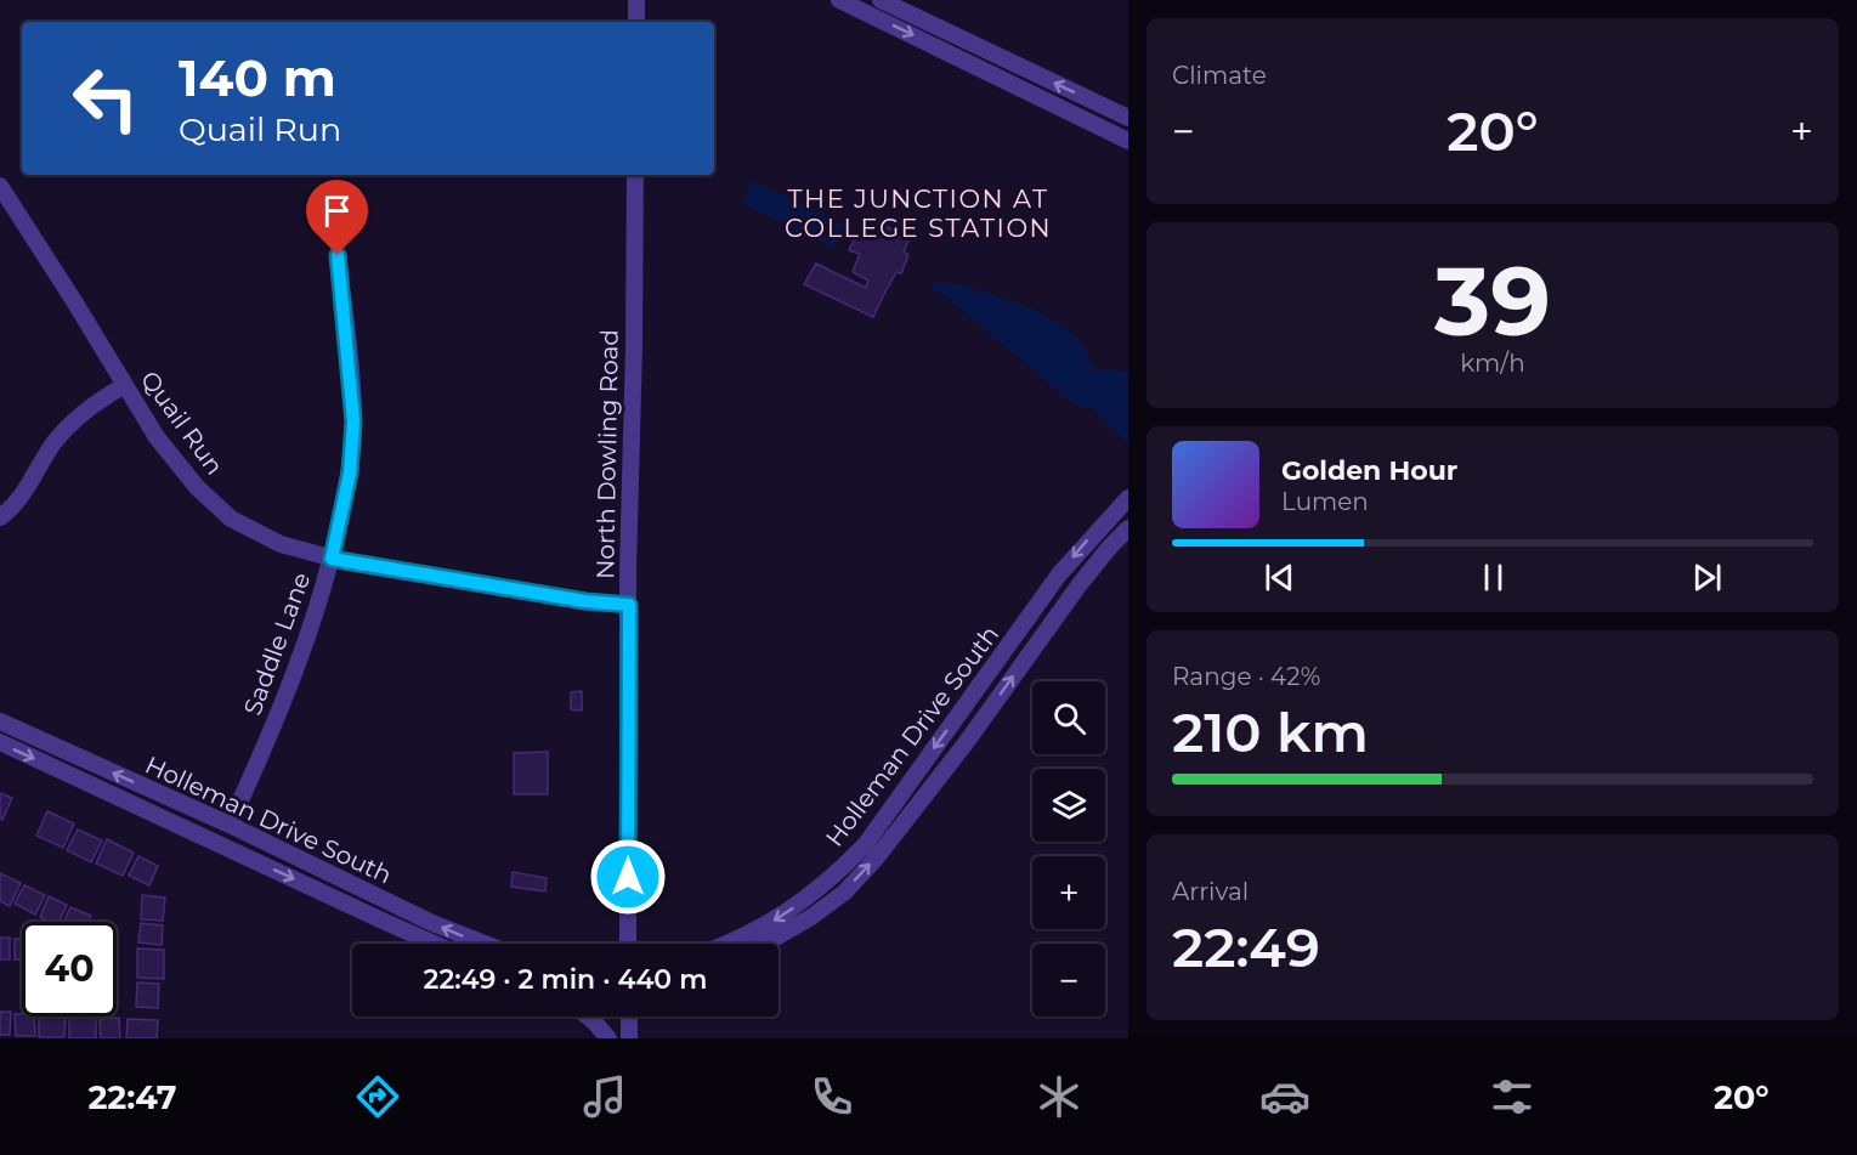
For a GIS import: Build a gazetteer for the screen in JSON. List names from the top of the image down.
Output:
{
  "streets": {
    "street": [
      "Quail Run",
      "North Dowling Road",
      "Saddle Lane",
      "Holleman Drive South"
    ]
  },
  "crossings": [
    ["Quail Run", "North Dowling Road"],
    ["Quail Run", "Saddle Lane"],
    ["Saddle Lane", "Holleman Drive South"]
  ],
  "districts": ["THE JUNCTION AT COLLEGE STATION"],
  "page": {
    "tile": [
      "Climate",
      ["39", "km/h"],
      ["Range · 42%", "210 km"],
      ["Arrival", "22:49"]
    ],
    "turn": ["140 m", "Quail Run"],
    "heat": ["−", "20°", "+"],
    "song": ["Golden Hour", "Lumen"],
    "map_buttons": ["+", "−"],
    "limit": "40",
    "trip": "22:49 · 2 min · 440 m",
    "tabs": ["22:47", "20°"]
  }
}
